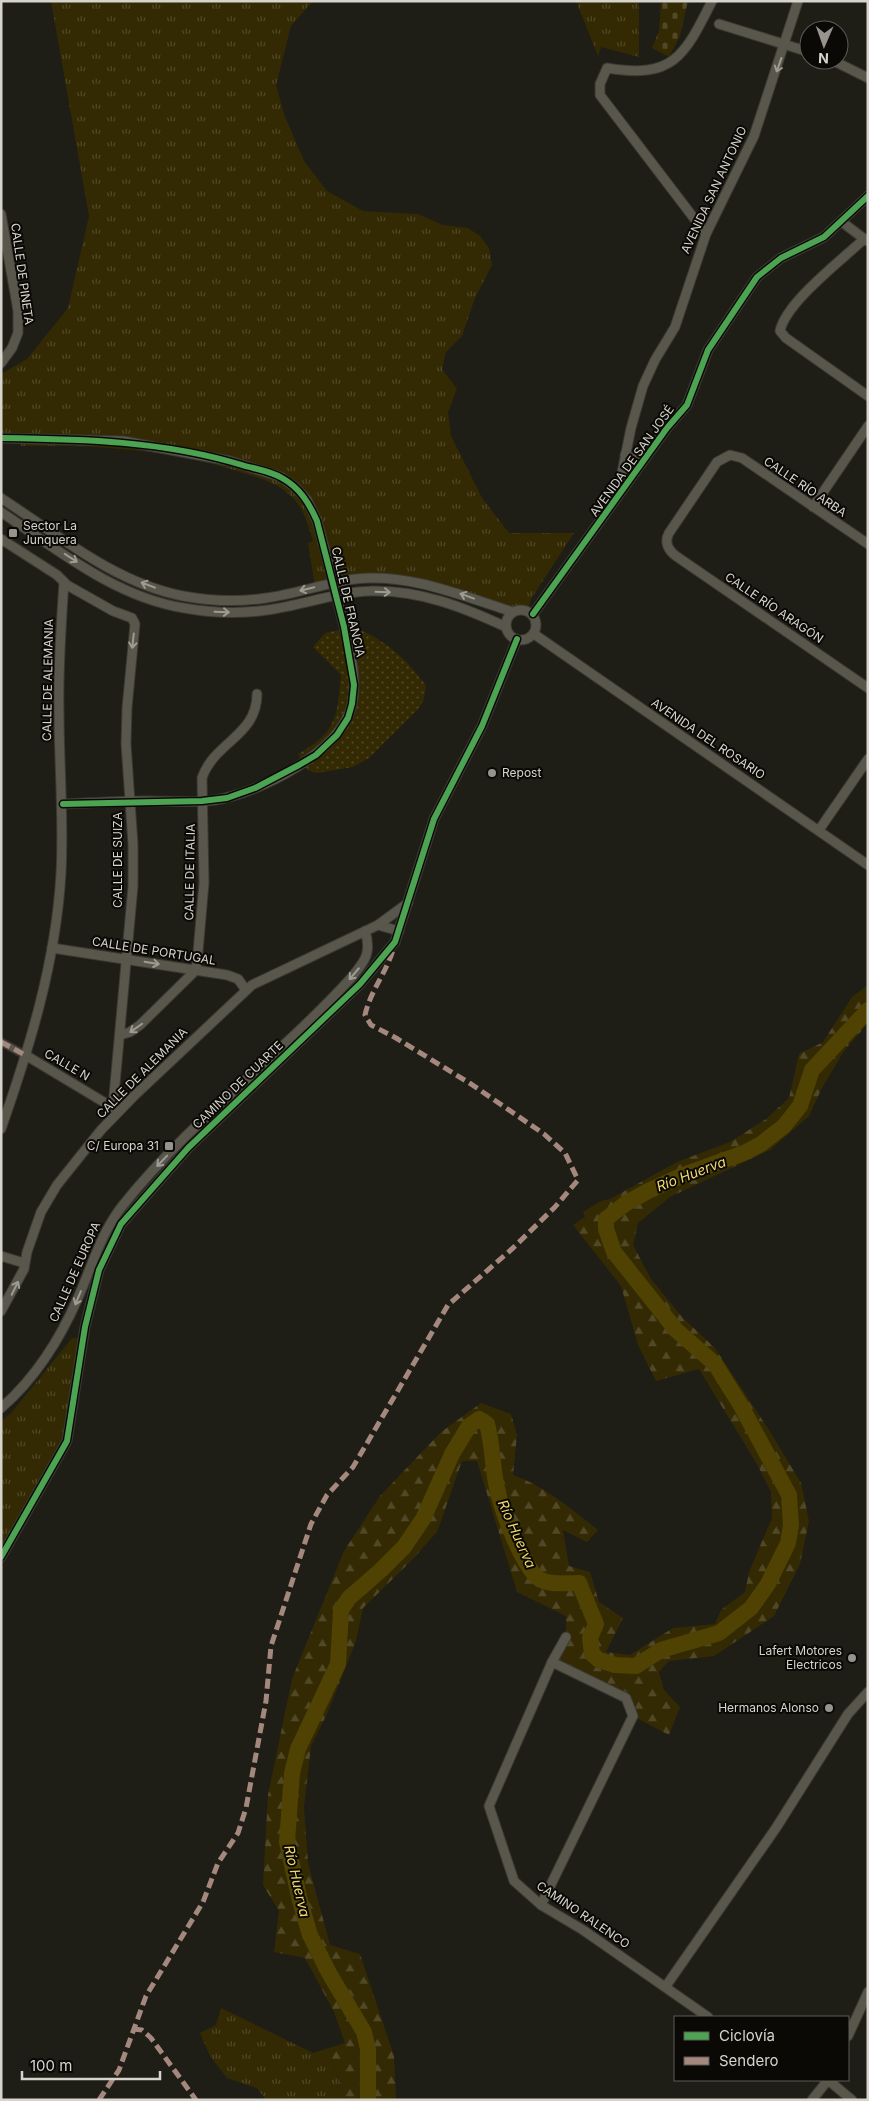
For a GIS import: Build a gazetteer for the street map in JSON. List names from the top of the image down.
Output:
{
  "streets": {
    "street": [
      "AVENIDA SAN ANTONIO",
      "CALLE DE PINETA",
      "AVENIDA DE SAN JOSÉ",
      "CALLE RÍO ARBA",
      "CALLE DE FRANCIA",
      "CALLE RÍO ARAGÓN",
      "CALLE DE ALEMANIA",
      "AVENIDA DEL ROSARIO",
      "CALLE DE SUIZA",
      "CALLE DE ITALIA",
      "CALLE DE PORTUGAL",
      "CALLE N",
      "CAMINO DE CUARTE",
      "CALLE DE EUROPA",
      "CAMINO RALENCO"
    ]
  },
  "crossings": [
    ["AVENIDA SAN ANTONIO", "AVENIDA DE SAN JOSÉ"],
    ["AVENIDA DE SAN JOSÉ", "AVENIDA DEL ROSARIO"],
    ["AVENIDA DE SAN JOSÉ", "CAMINO DE CUARTE"],
    ["CALLE RÍO ARBA", "CALLE RÍO ARAGÓN"],
    ["CALLE DE FRANCIA", "CALLE DE ALEMANIA"],
    ["CALLE DE FRANCIA", "CALLE DE SUIZA"],
    ["CALLE DE FRANCIA", "CALLE DE ITALIA"],
    ["CALLE DE ALEMANIA", "CALLE DE SUIZA"],
    ["CALLE DE ALEMANIA", "CALLE DE PORTUGAL"],
    ["CALLE DE ALEMANIA", "CALLE N"],
    ["CALLE DE ALEMANIA", "CAMINO DE CUARTE"],
    ["CALLE DE ALEMANIA", "CALLE DE EUROPA"],
    ["AVENIDA DEL ROSARIO", "CAMINO DE CUARTE"],
    ["CALLE DE SUIZA", "CALLE DE PORTUGAL"],
    ["CALLE DE SUIZA", "CALLE N"],
    ["CALLE DE ITALIA", "CALLE DE PORTUGAL"]
  ],
  "one_way": ["AVENIDA SAN ANTONIO", "CALLE DE SUIZA", "CALLE DE EUROPA"],
  "water": ["Río Huerva"],
  "places": {
    "transit": ["Sector La Junquera", "C/ Europa 31"],
    "other": ["Repost", "Lafert Motores Electricos", "Hermanos Alonso"]
  },
  "legend": ["Ciclovía", "Sendero"],
  "scale_bar": "100 m",
  "north": "bottom"
}
